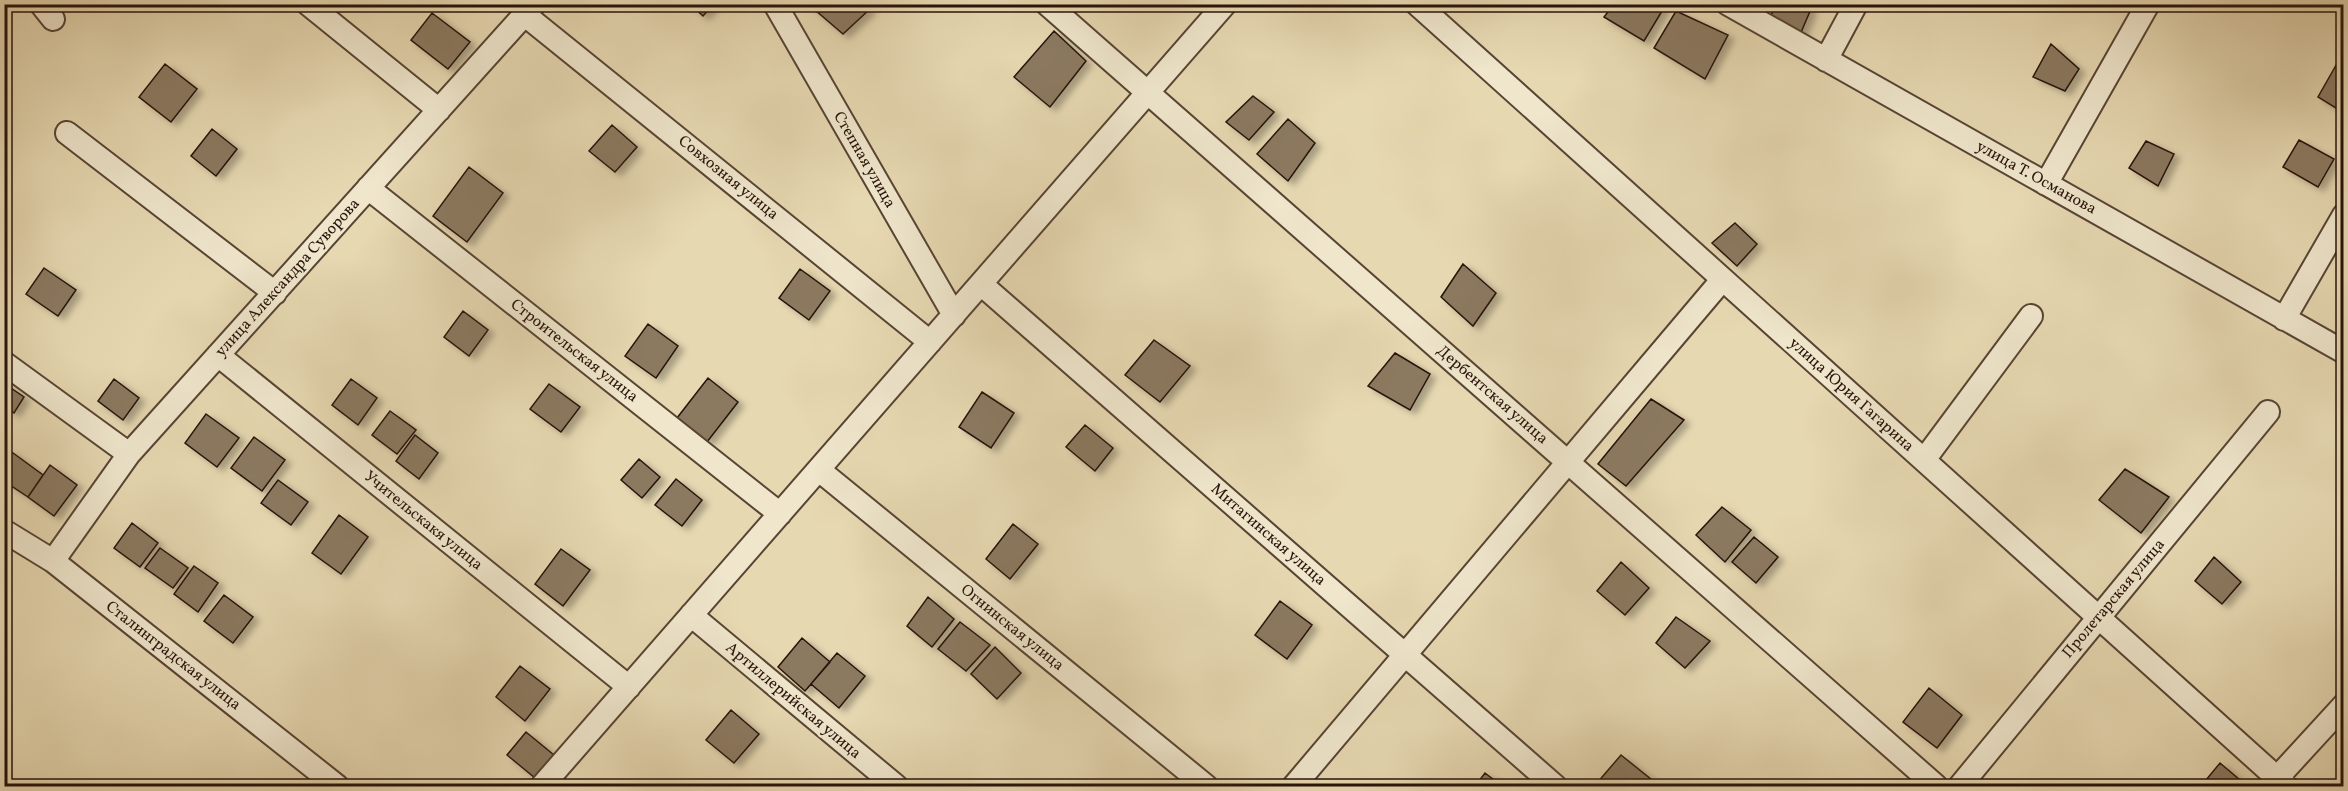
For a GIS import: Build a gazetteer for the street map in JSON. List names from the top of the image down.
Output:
{
  "streets": {
    "street": [
      "Степная улица",
      "Совхозная улица",
      "улица Т. Османова",
      "улица Александра Суворова",
      "Строительская улица",
      "Дербентская улица",
      "улица Юрия Гагарина",
      "Учительскакя улица",
      "Митагинская улица",
      "Пролетарская улица",
      "Огнинская улица",
      "Сталинградская улица",
      "Артиллерийская улица"
    ]
  },
  "crossings": [
    ["Совхозная улица", "улица Александра Суворова"],
    ["улица Александра Суворова", "Строительская улица"],
    ["улица Александра Суворова", "Учительскакя улица"],
    ["улица Александра Суворова", "Сталинградская улица"],
    ["улица Юрия Гагарина", "Пролетарская улица"]
  ]
}
